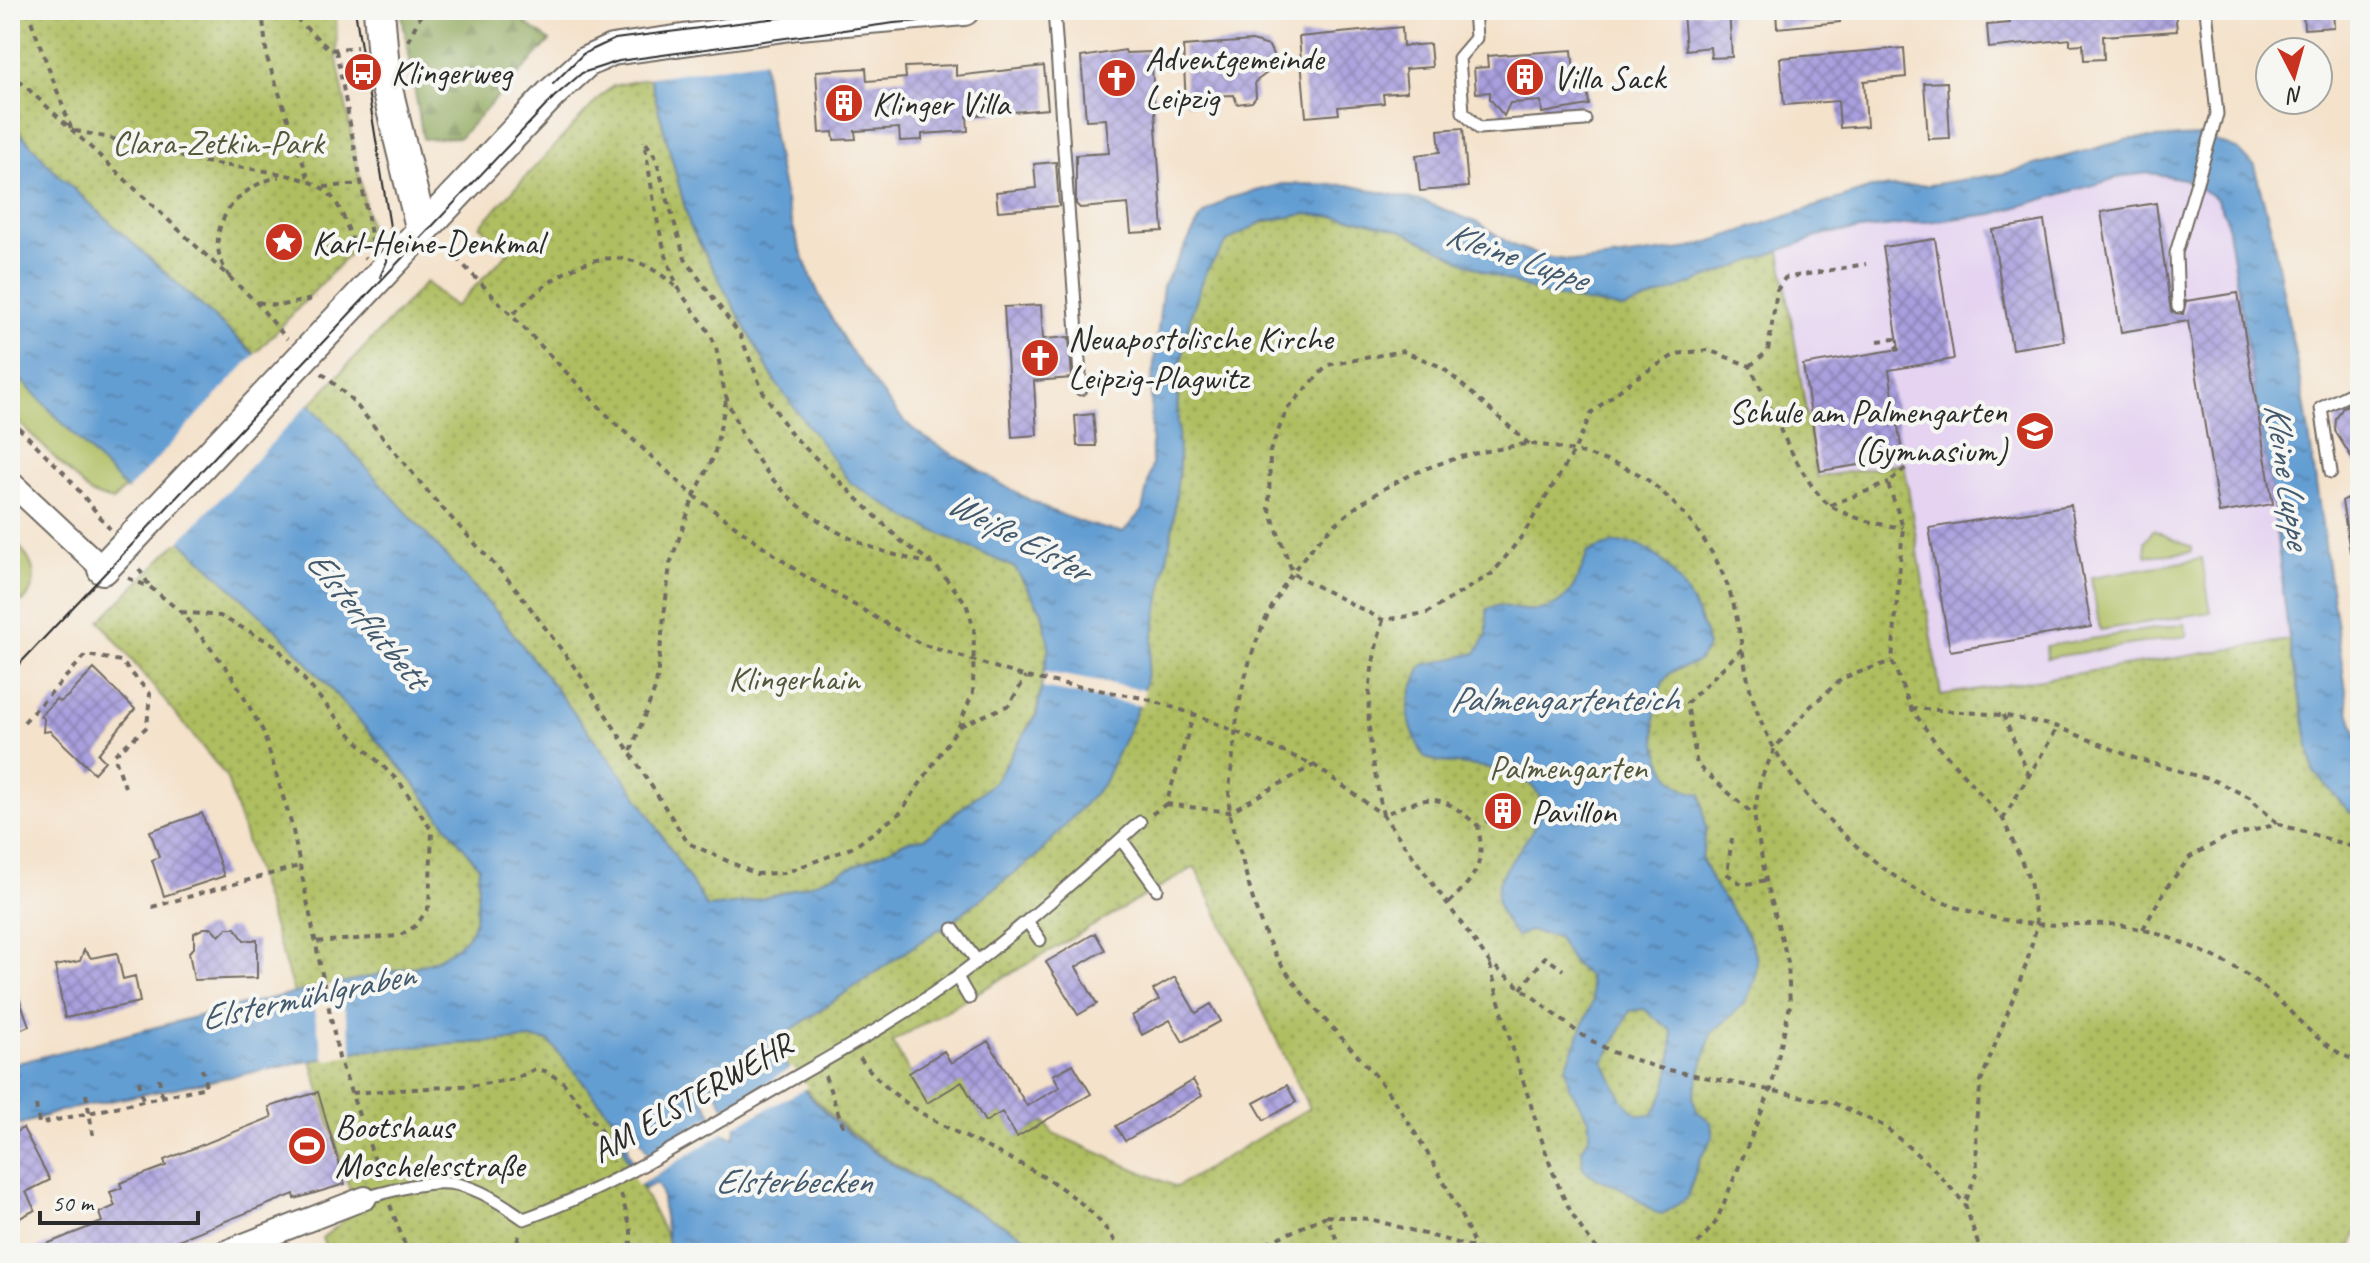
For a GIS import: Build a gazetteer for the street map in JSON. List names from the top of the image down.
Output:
{
  "streets": {
    "street": ["AM ELSTERWEHR"]
  },
  "water": [
    "Kleine Luppe",
    "Weiße Elster",
    "Elsterflutbett",
    "Palmengartenteich",
    "Elstermühlgraben",
    "Elsterbecken"
  ],
  "parks": ["Clara-Zetkin-Park", "Klingerhain", "Palmengarten"],
  "places": {
    "bus stop": ["Klingerweg"],
    "building": ["Villa Sack", "Klinger Villa", "Pavillon"],
    "church": ["Adventgemeinde Leipzig", "Neuapostolische Kirche Leipzig-Plagwitz"],
    "place": ["Karl-Heine-Denkmal"],
    "school or university": ["Schule am Palmengarten (Gymnasium)"],
    "sports": ["Bootshaus Moschelesstraße"]
  },
  "scale_bar": "50 m",
  "north": "bottom"
}
